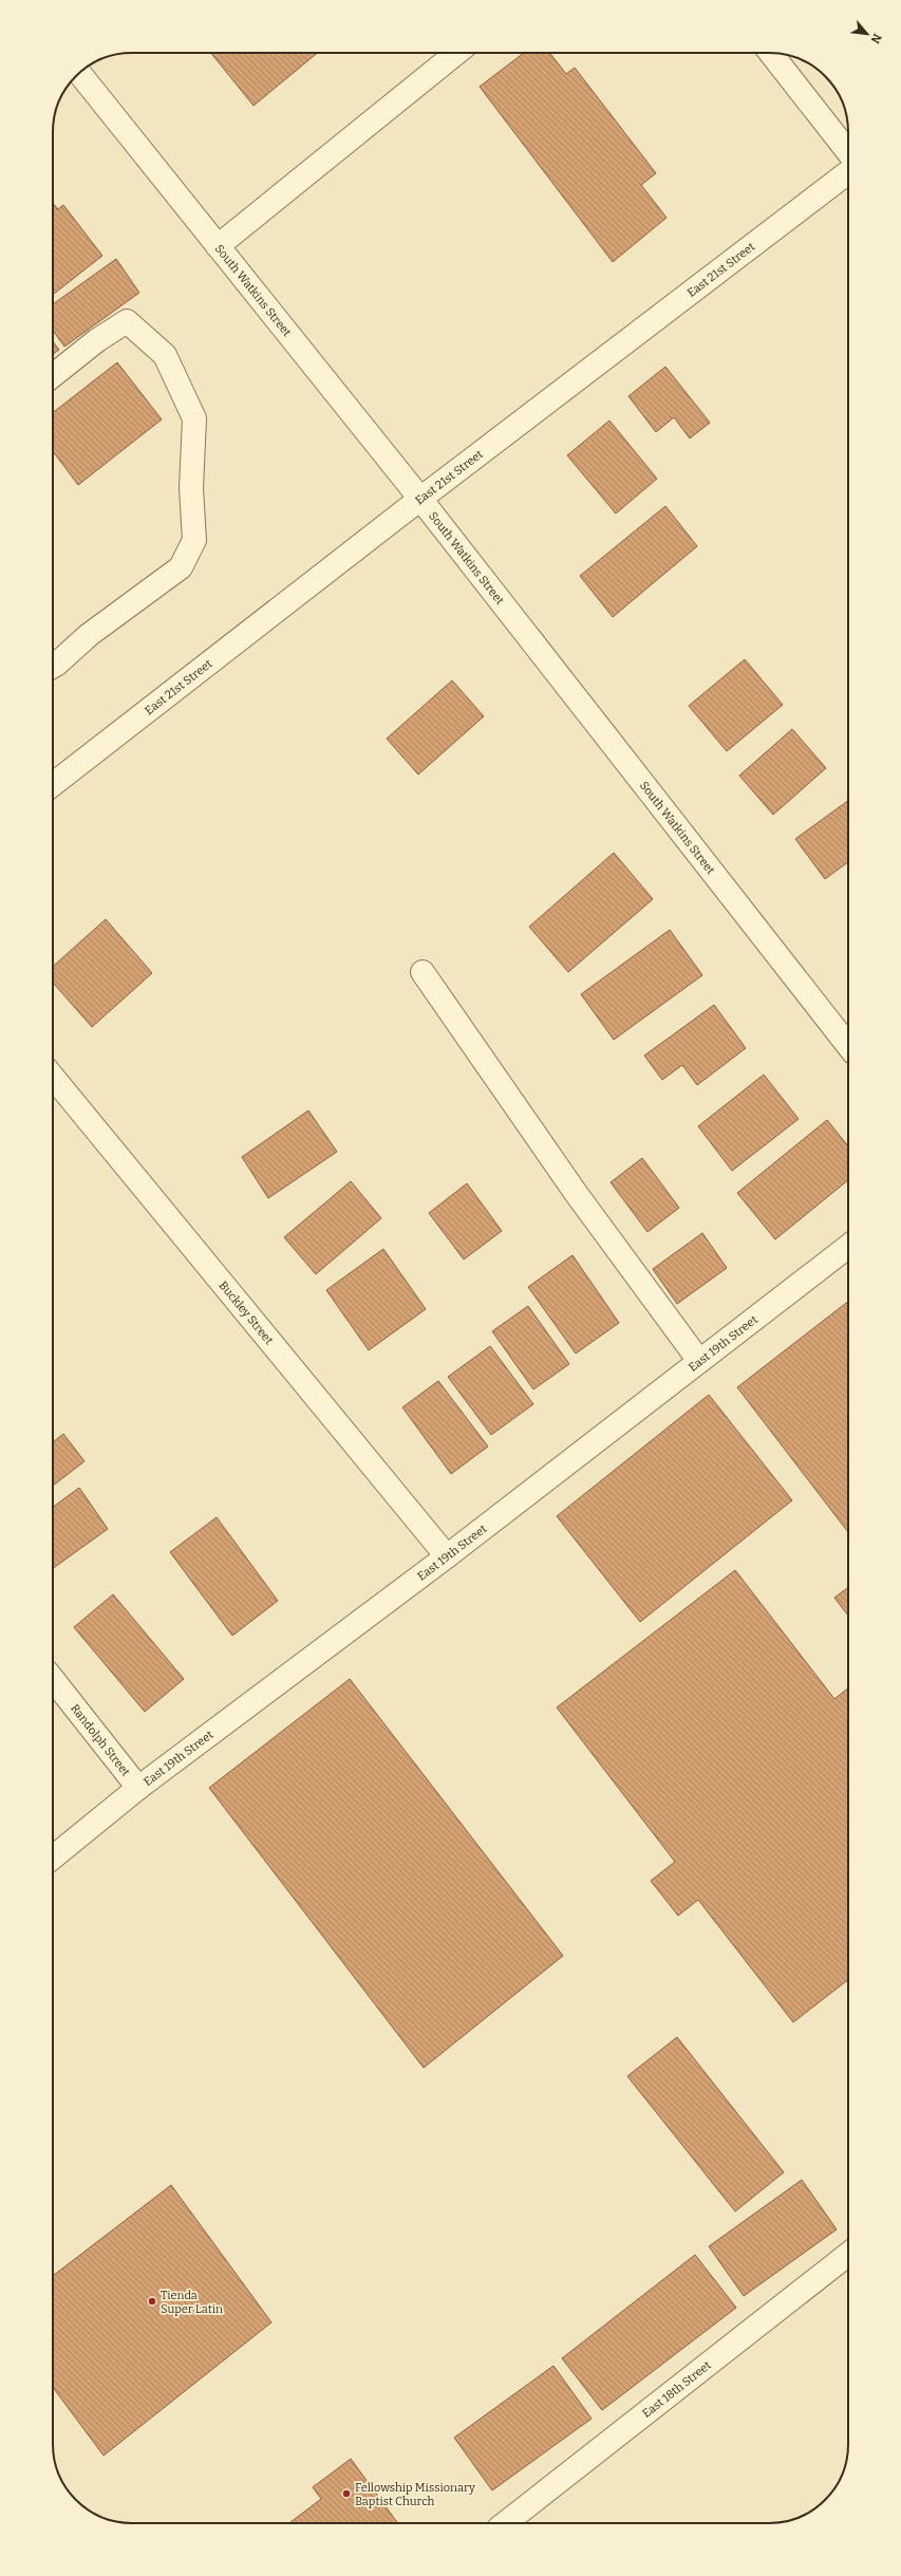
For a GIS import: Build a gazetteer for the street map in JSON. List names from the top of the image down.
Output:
{
  "streets": {
    "street": [
      "East 21st Street",
      "South Watkins Street",
      "Buckley Street",
      "East 19th Street",
      "Randolph Street",
      "East 18th Street"
    ]
  },
  "crossings": [
    ["East 21st Street", "South Watkins Street"],
    ["Buckley Street", "East 19th Street"],
    ["East 19th Street", "Randolph Street"]
  ],
  "places": ["Tienda Super Latin", "Fellowship Missionary Baptist Church"],
  "north": "bottom right"
}
